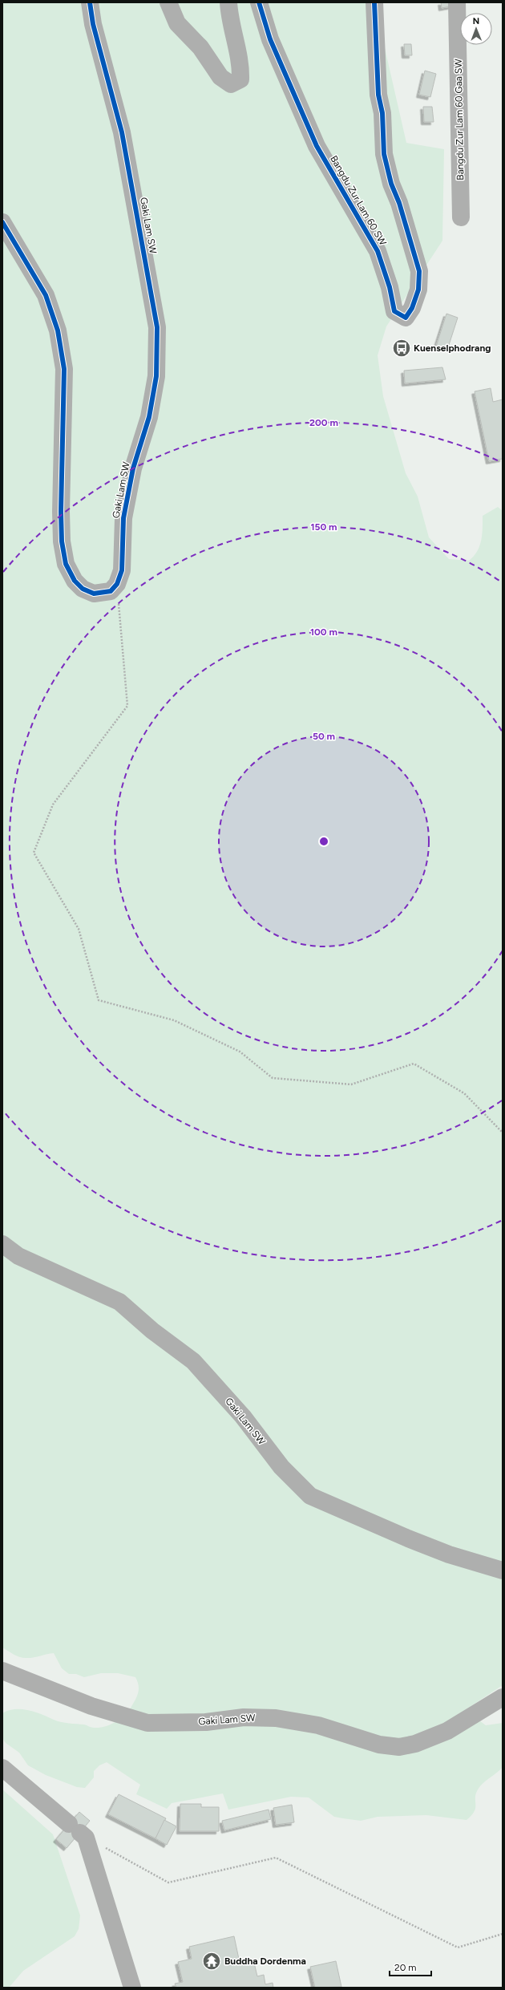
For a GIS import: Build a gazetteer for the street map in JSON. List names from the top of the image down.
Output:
{
  "streets": {
    "street": ["Bangdu Zur Lam 60 Gaa SW", "Bangdu Zur Lam 60 SW", "Gaki Lam SW"]
  },
  "places": {
    "bus stop": ["Kuenselphodrang"],
    "temple": ["Buddha Dordenma"]
  },
  "scale_bar": "20 m",
  "north": "top",
  "rings": [
    "200 m",
    "150 m",
    "100 m",
    "50 m"
  ]
}
